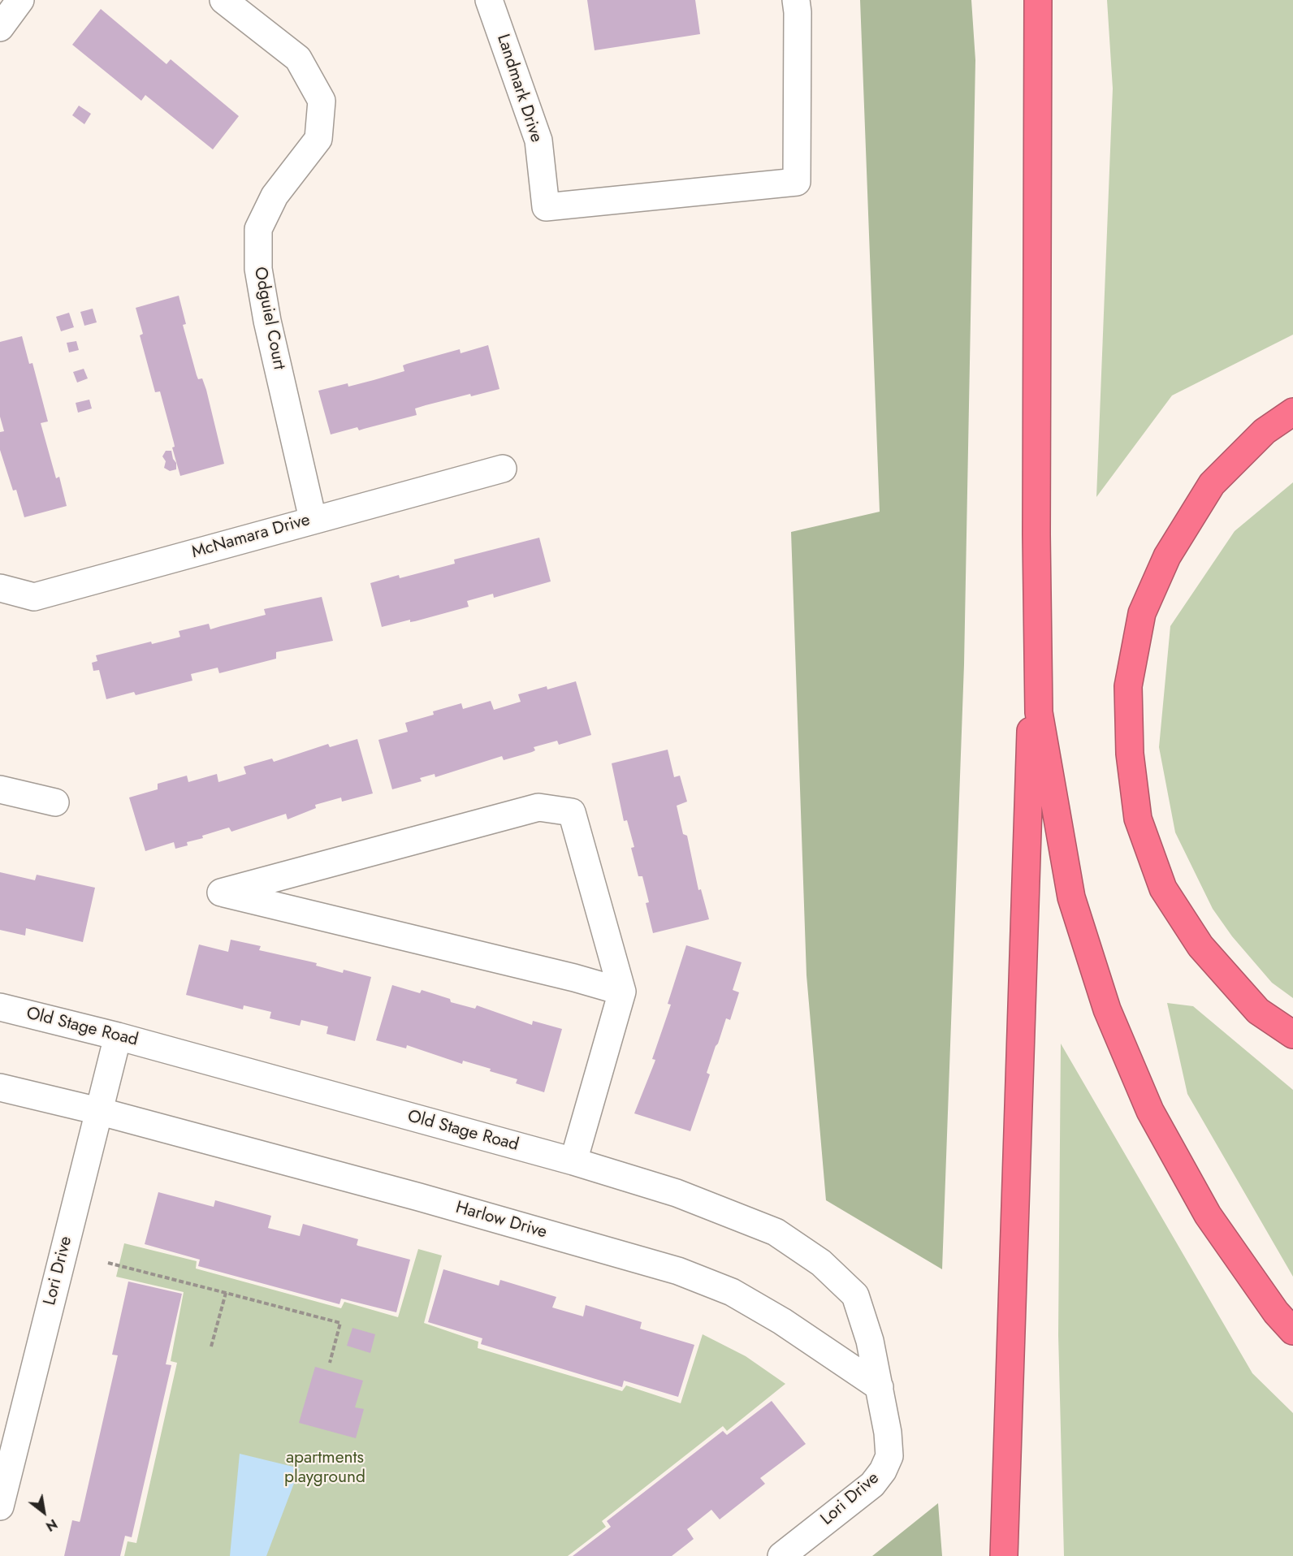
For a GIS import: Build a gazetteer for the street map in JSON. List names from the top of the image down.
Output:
{
  "streets": {
    "street": [
      "Landmark Drive",
      "Odguiel Court",
      "McNamara Drive",
      "Old Stage Road",
      "Harlow Drive",
      "Lori Drive"
    ]
  },
  "crossings": [
    ["Odguiel Court", "McNamara Drive"],
    ["Old Stage Road", "Lori Drive"],
    ["Harlow Drive", "Lori Drive"]
  ],
  "parks": ["apartments playground"],
  "north": "bottom right"
}
